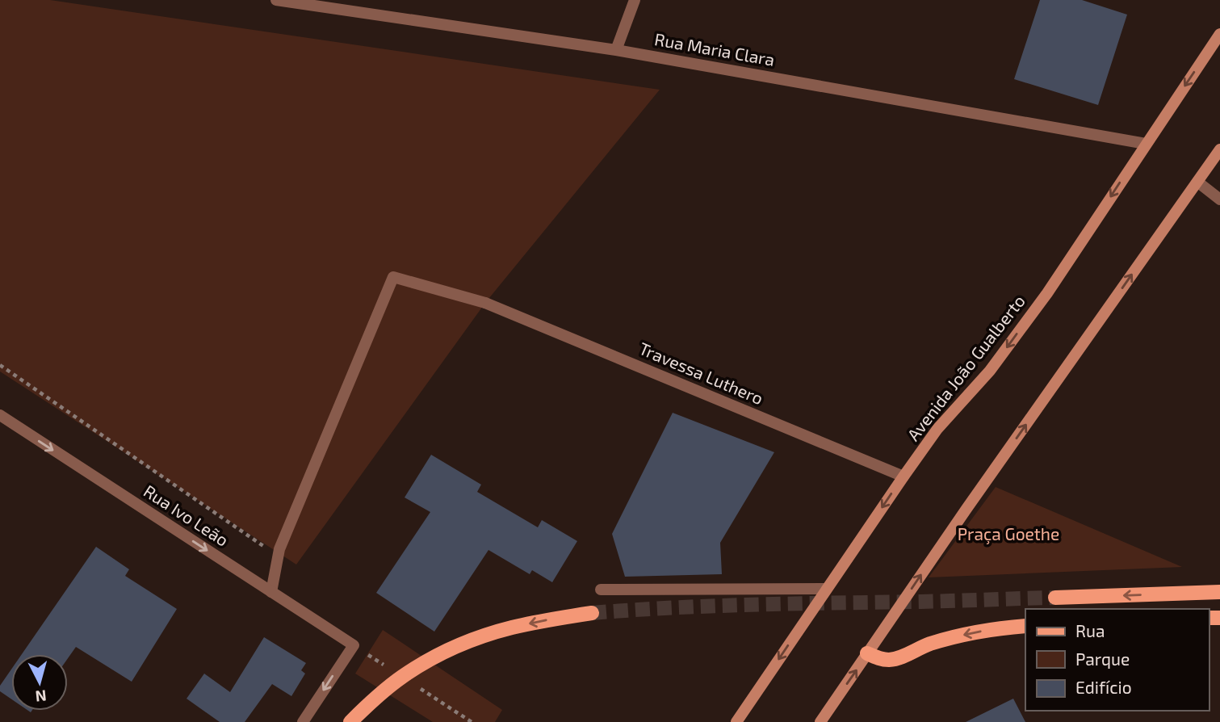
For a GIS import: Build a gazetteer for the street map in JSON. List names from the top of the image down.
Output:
{
  "streets": {
    "street": [
      "Rua Maria Clara",
      "Avenida João Gualberto",
      "Travessa Luthero",
      "Rua Ivo Leão"
    ]
  },
  "crossings": [
    ["Rua Maria Clara", "Avenida João Gualberto"],
    ["Avenida João Gualberto", "Travessa Luthero"]
  ],
  "one_way": ["Rua Ivo Leão"],
  "parks": ["Praça Goethe"],
  "legend": ["Rua", "Parque", "Edifício"],
  "north": "bottom"
}
